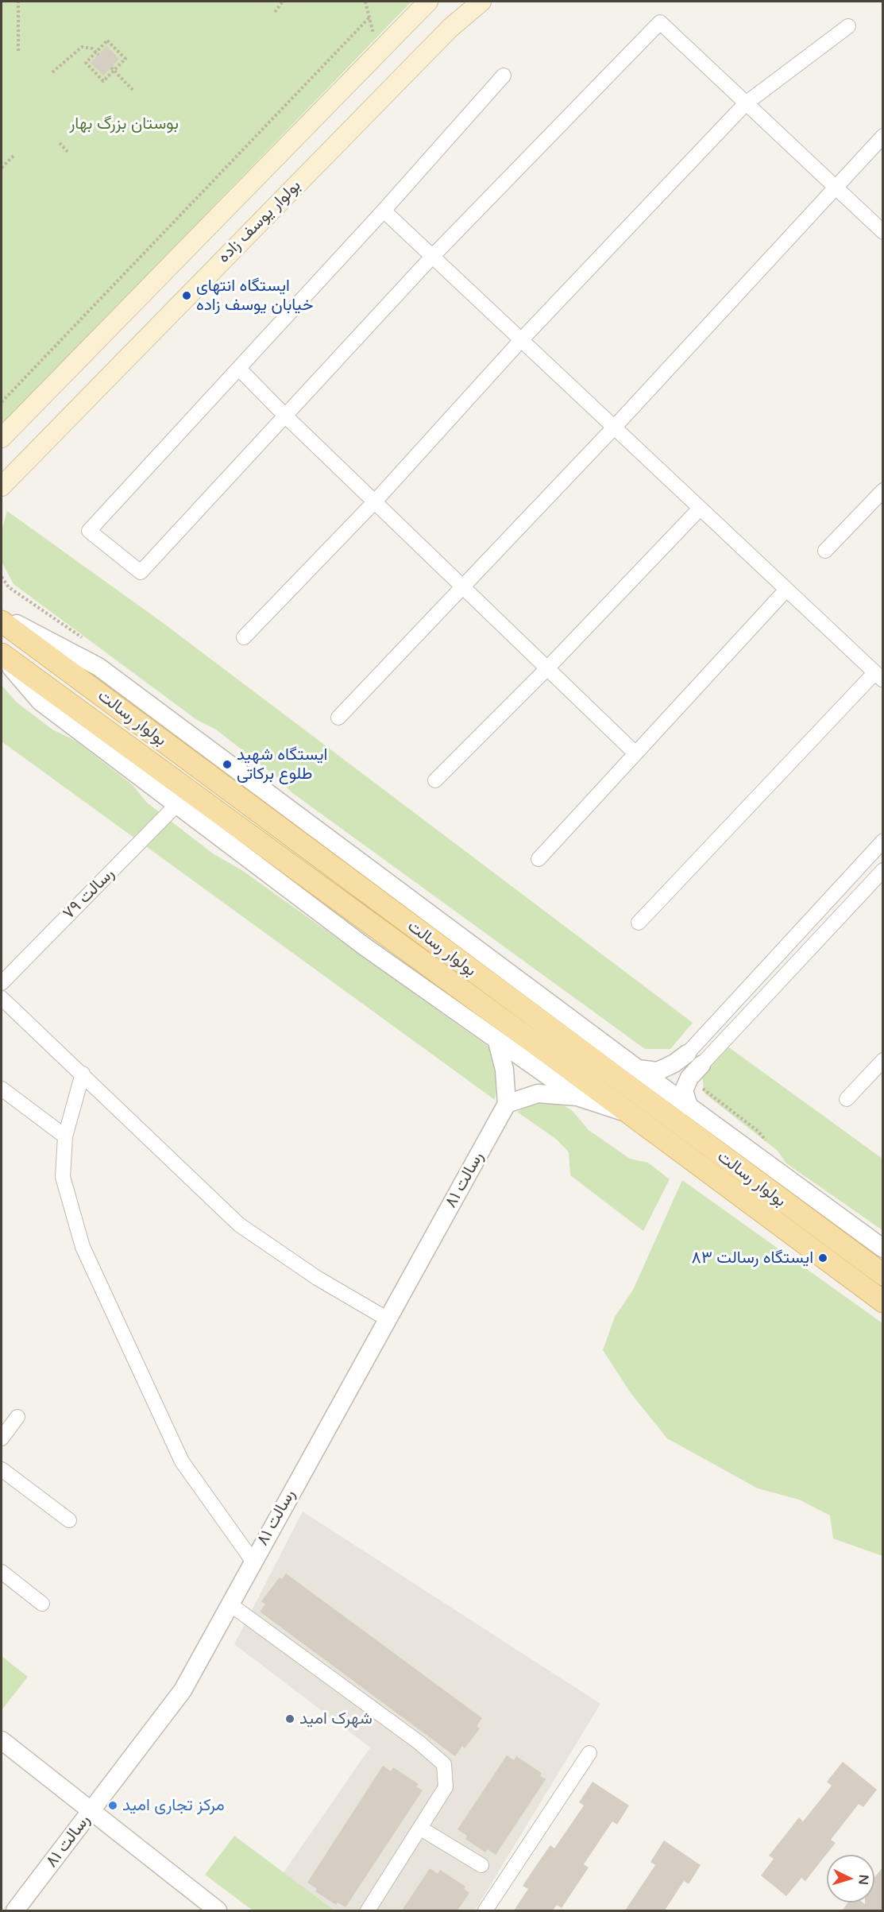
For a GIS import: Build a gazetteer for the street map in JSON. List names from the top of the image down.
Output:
{
  "streets": {
    "main road": ["بولوار یوسف زاده", "بولوار رسالت"],
    "street": ["رسالت ۷۹", "رسالت ۸۱"]
  },
  "parks": ["بوستان بزرگ بهار"],
  "places": [
    "ایستگاه انتهای خیابان یوسف زاده",
    "ایستگاه شهید طلوع برکاتی",
    "ایستگاه رسالت ۸۳",
    "شهرک امید",
    "مرکز تجاری امید"
  ],
  "north": "right"
}
